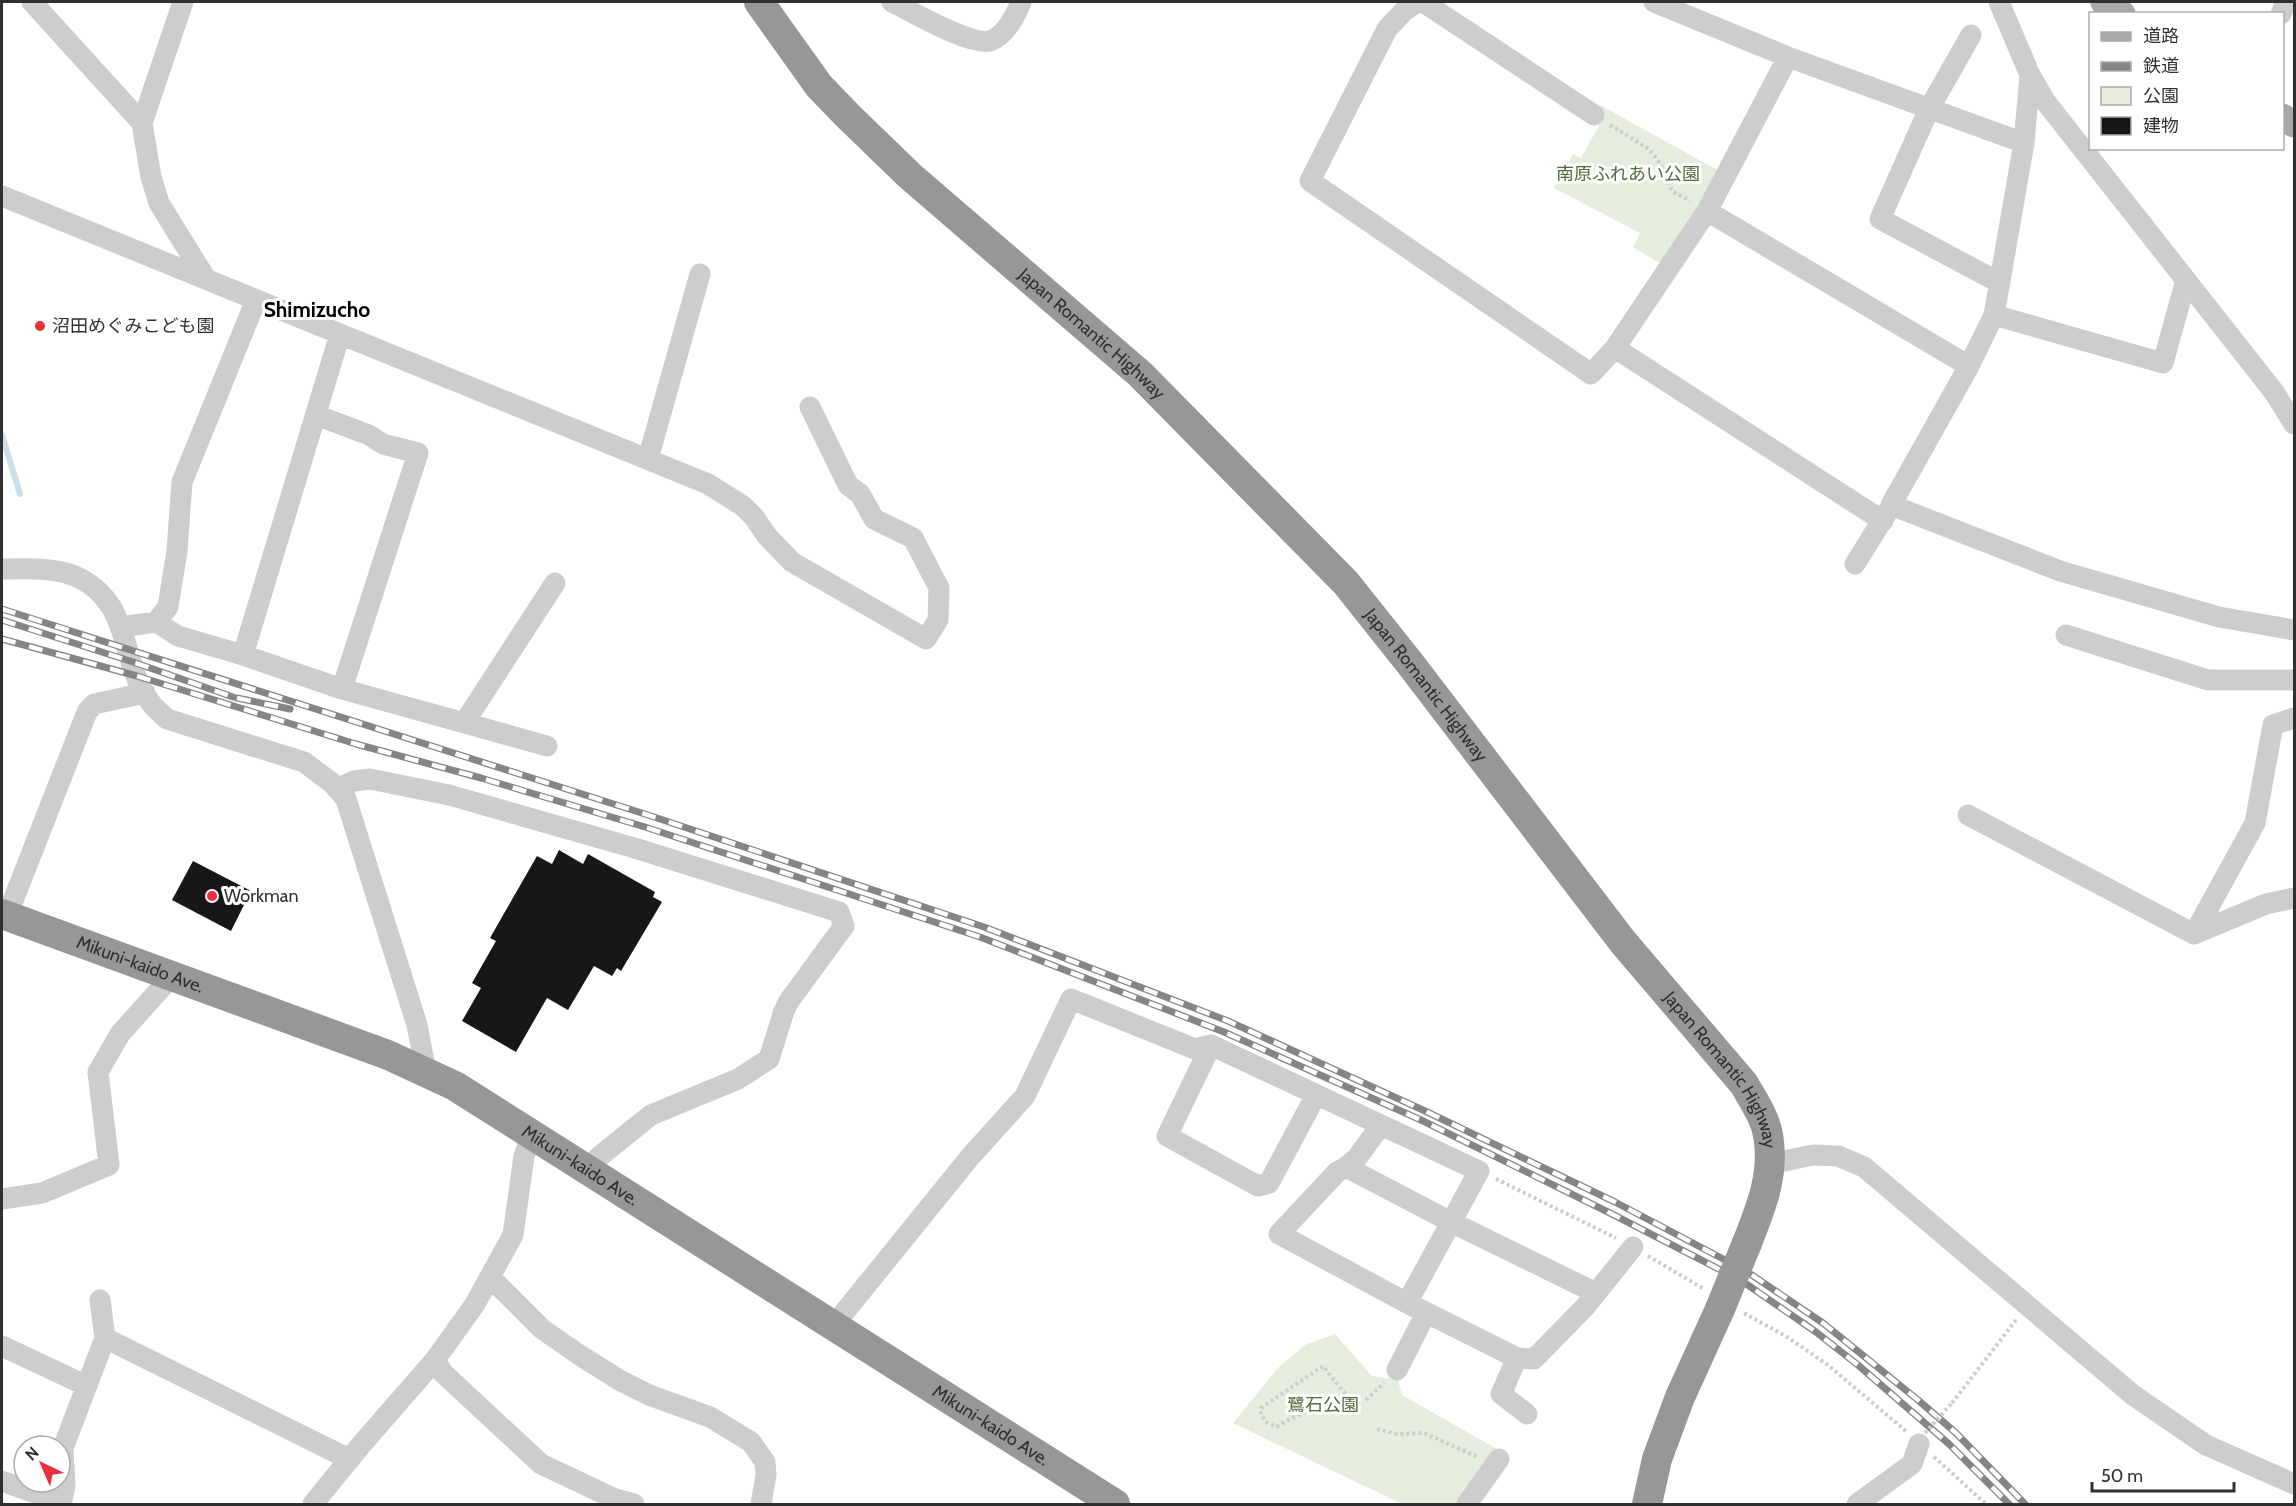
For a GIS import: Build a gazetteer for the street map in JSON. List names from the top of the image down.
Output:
{
  "streets": {
    "highway": ["Japan Romantic Highway", "Mikuni-kaido Ave."]
  },
  "districts": ["Shimizucho"],
  "parks": ["南原ふれあい公園", "鷺石公園"],
  "places": ["沼田めぐみこども園", "Workman"],
  "legend": [
    "道路",
    "鉄道",
    "公園",
    "建物"
  ],
  "scale_bar": "50 m",
  "north": "top left"
}
